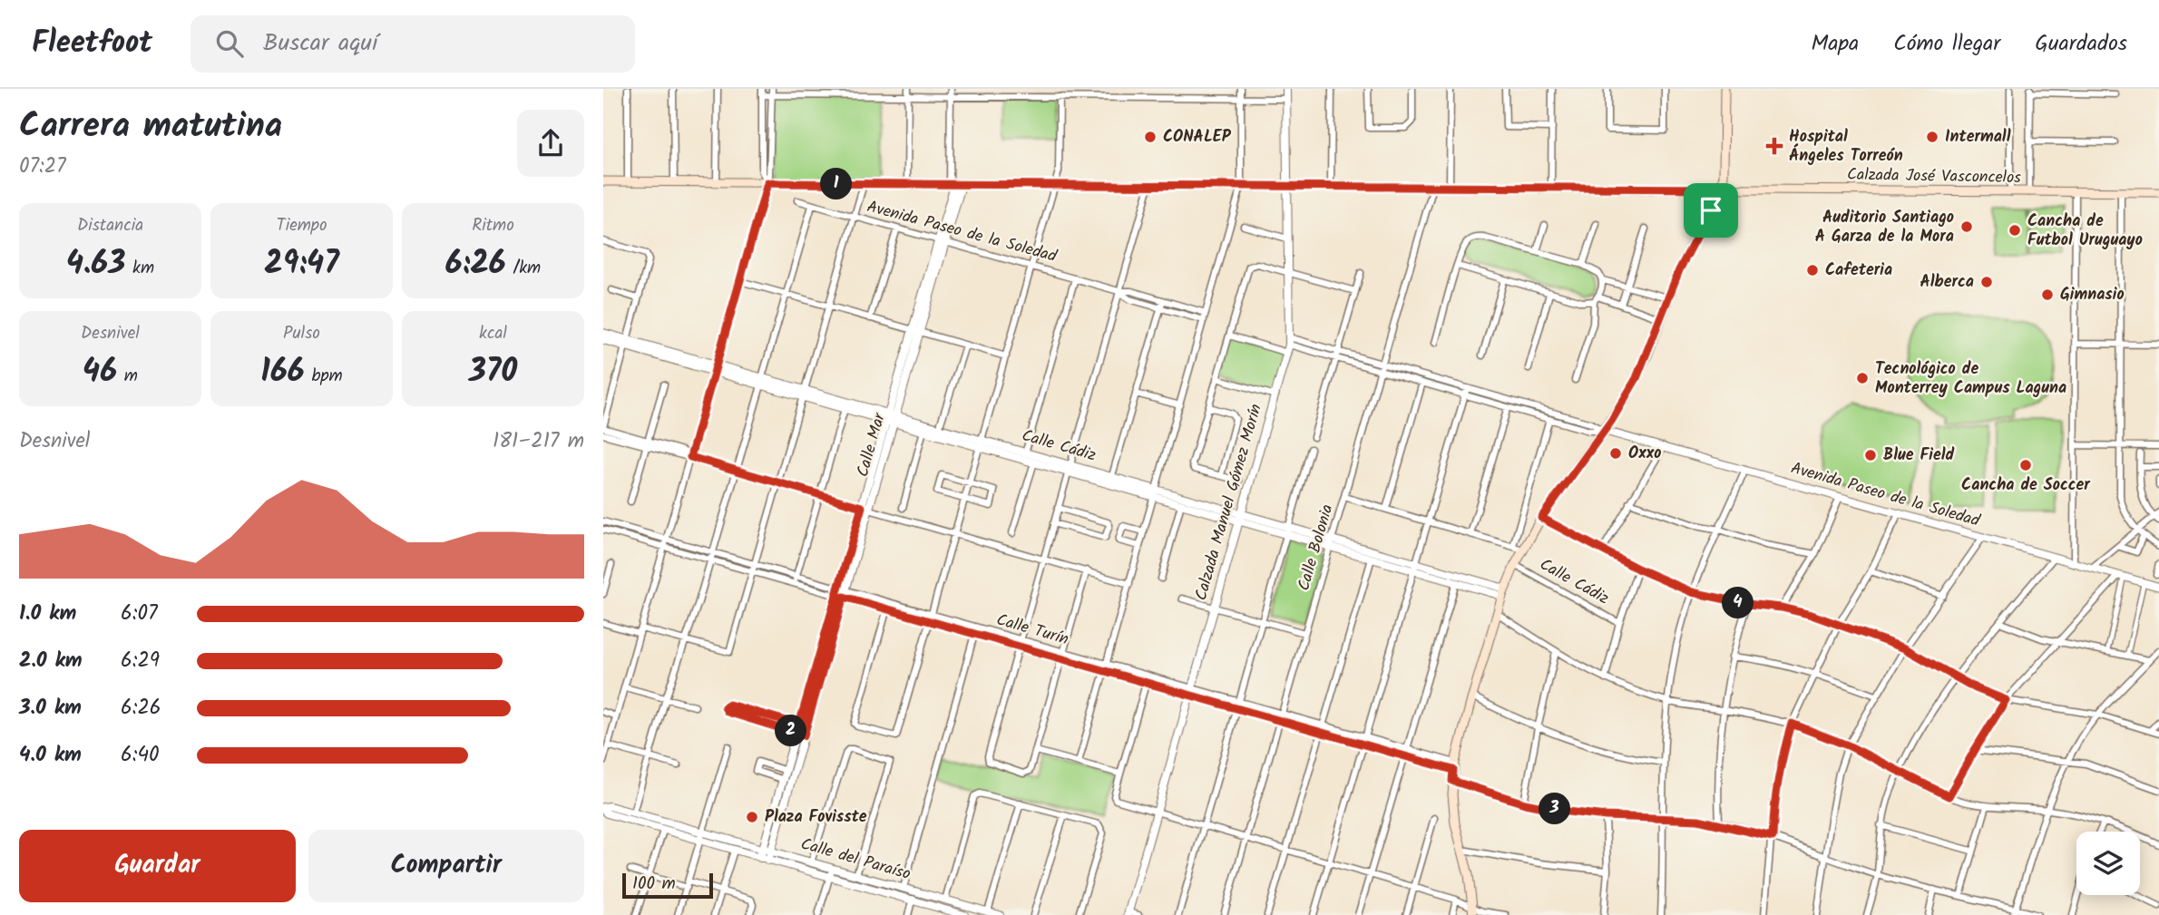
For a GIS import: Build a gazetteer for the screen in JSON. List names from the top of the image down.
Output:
{
  "streets": {
    "main road": ["Calzada José Vasconcelos"],
    "street": [
      "Avenida Paseo de la Soledad",
      "Calle Mar",
      "Calle Cádiz",
      "Calzada Manuel Gómez Morín",
      "Calle Bolonia",
      "Calle Turín",
      "Calle del Paraíso"
    ]
  },
  "crossings": [
    ["Calzada José Vasconcelos", "Calle Mar"],
    ["Calzada José Vasconcelos", "Calzada Manuel Gómez Morín"],
    ["Calzada José Vasconcelos", "Calle Bolonia"],
    ["Avenida Paseo de la Soledad", "Calle Mar"],
    ["Avenida Paseo de la Soledad", "Calzada Manuel Gómez Morín"],
    ["Avenida Paseo de la Soledad", "Calle Bolonia"],
    ["Calle Mar", "Calle Cádiz"],
    ["Calle Mar", "Calle Turín"],
    ["Calle Mar", "Calle del Paraíso"],
    ["Calle Cádiz", "Calzada Manuel Gómez Morín"],
    ["Calle Cádiz", "Calle Bolonia"],
    ["Calzada Manuel Gómez Morín", "Calle Turín"],
    ["Calle Bolonia", "Calle Turín"]
  ],
  "places": {
    "other": [
      "CONALEP",
      "Intermall",
      "Auditorio Santiago A Garza de la Mora",
      "Cancha de Futbol Uruguayo",
      "Cafeteria",
      "Alberca",
      "Gimnasio",
      "Tecnológico de Monterrey Campus Laguna",
      "Oxxo",
      "Blue Field",
      "Cancha de Soccer",
      "Plaza Fovisste"
    ],
    "health": ["Hospital Ángeles Torreón"]
  },
  "scale_bar": "100 m",
  "page": {
    "header": "Fleetfoot",
    "search": "Buscar aquí",
    "nav": ["Mapa", "Cómo llegar", "Guardados"],
    "heading": ["Carrera matutina", "07:27"],
    "pins": [
      "1",
      "4",
      "2",
      "3"
    ],
    "stats": [
      ["Distancia", "4.63 km"],
      ["Tiempo", "29:47"],
      ["Ritmo", "6:26 /km"],
      ["Desnivel", "46 m"],
      ["Pulso", "166 bpm"],
      ["kcal", "370"]
    ],
    "chart": ["Desnivel", "181–217 m"],
    "list": [
      {
        "name": "1.0 km",
        "note": "6:07"
      },
      {
        "name": "2.0 km",
        "note": "6:29"
      },
      {
        "name": "3.0 km",
        "note": "6:26"
      },
      {
        "name": "4.0 km",
        "note": "6:40"
      }
    ],
    "buttons": ["Guardar", "Compartir"],
    "scale": "100 m"
  }
}
